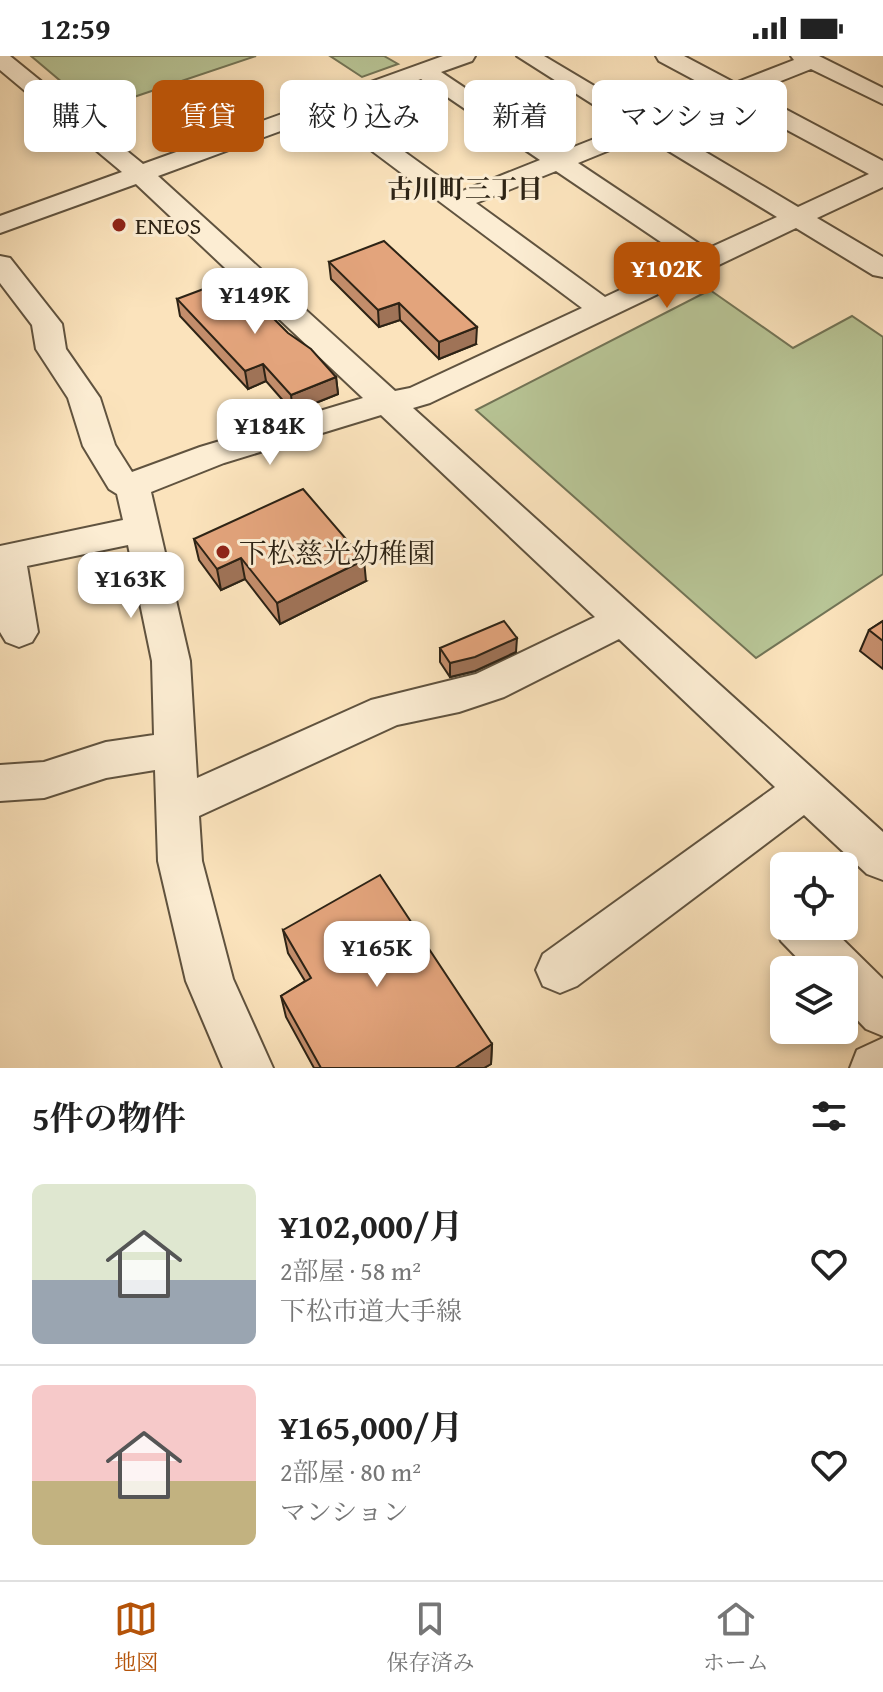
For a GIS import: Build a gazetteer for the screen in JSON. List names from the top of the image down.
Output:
{
  "districts": ["古川町三丁目"],
  "places": ["ENEOS", "下松慈光幼稚園"],
  "page": {
    "status": "12:59",
    "chip": [
      "購入",
      "賃貸",
      "絞り込み",
      "新着",
      "マンション"
    ],
    "price": [
      "¥102K",
      "¥149K",
      "¥184K",
      "¥163K",
      "¥165K"
    ],
    "heading": "5件の物件",
    "list": [
      {
        "name": "¥102,000/月",
        "note": "2部屋 · 58 m² · 下松市道大手線"
      },
      {
        "name": "¥165,000/月",
        "note": "2部屋 · 80 m² · マンション"
      }
    ],
    "tabs": ["地図", "保存済み", "ホーム"]
  }
}
